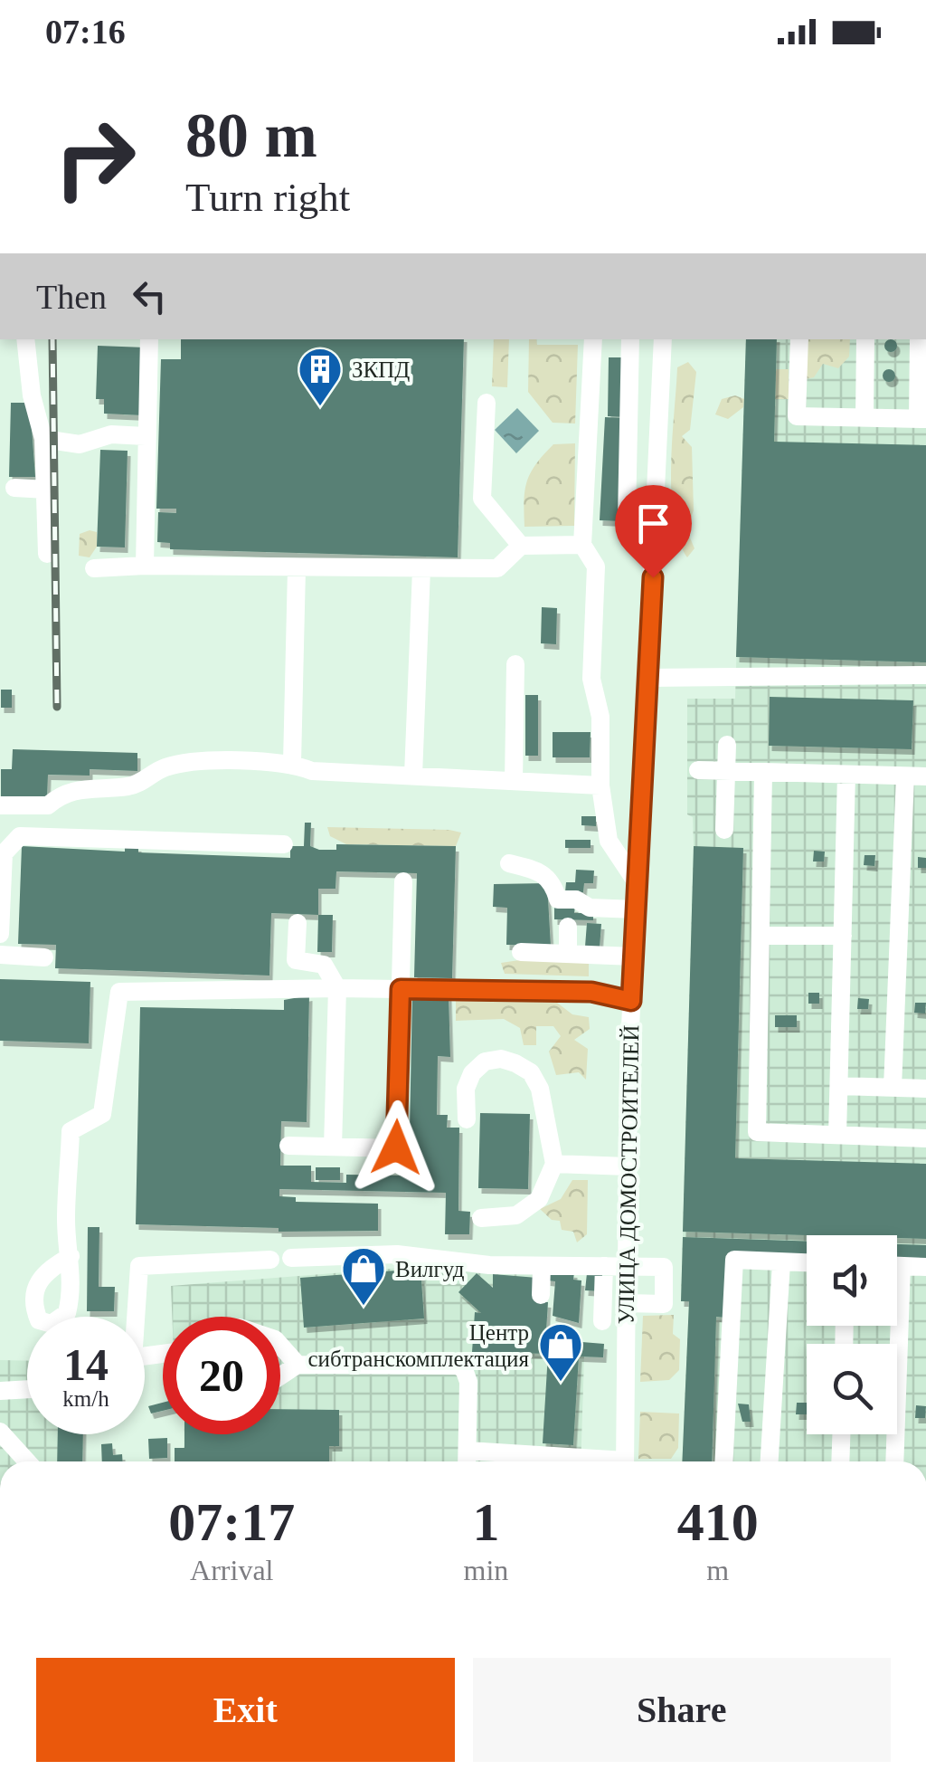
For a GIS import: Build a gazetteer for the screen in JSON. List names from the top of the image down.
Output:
{
  "streets": {
    "street": ["УЛИЦА ДОМОСТРОИТЕЛЕЙ"]
  },
  "places": {
    "building": ["ЗКПД"],
    "shop": ["Вилгуд", "Центр сибтранскомплектация"]
  },
  "page": {
    "status": "07:16",
    "turn": ["80 m", "Turn right"],
    "then": "Then",
    "speed": "14 km/h",
    "limit": "20",
    "eta": [
      "07:17",
      "Arrival",
      "1",
      "min",
      "410",
      "m"
    ],
    "buttons": ["Exit", "Share"]
  }
}
